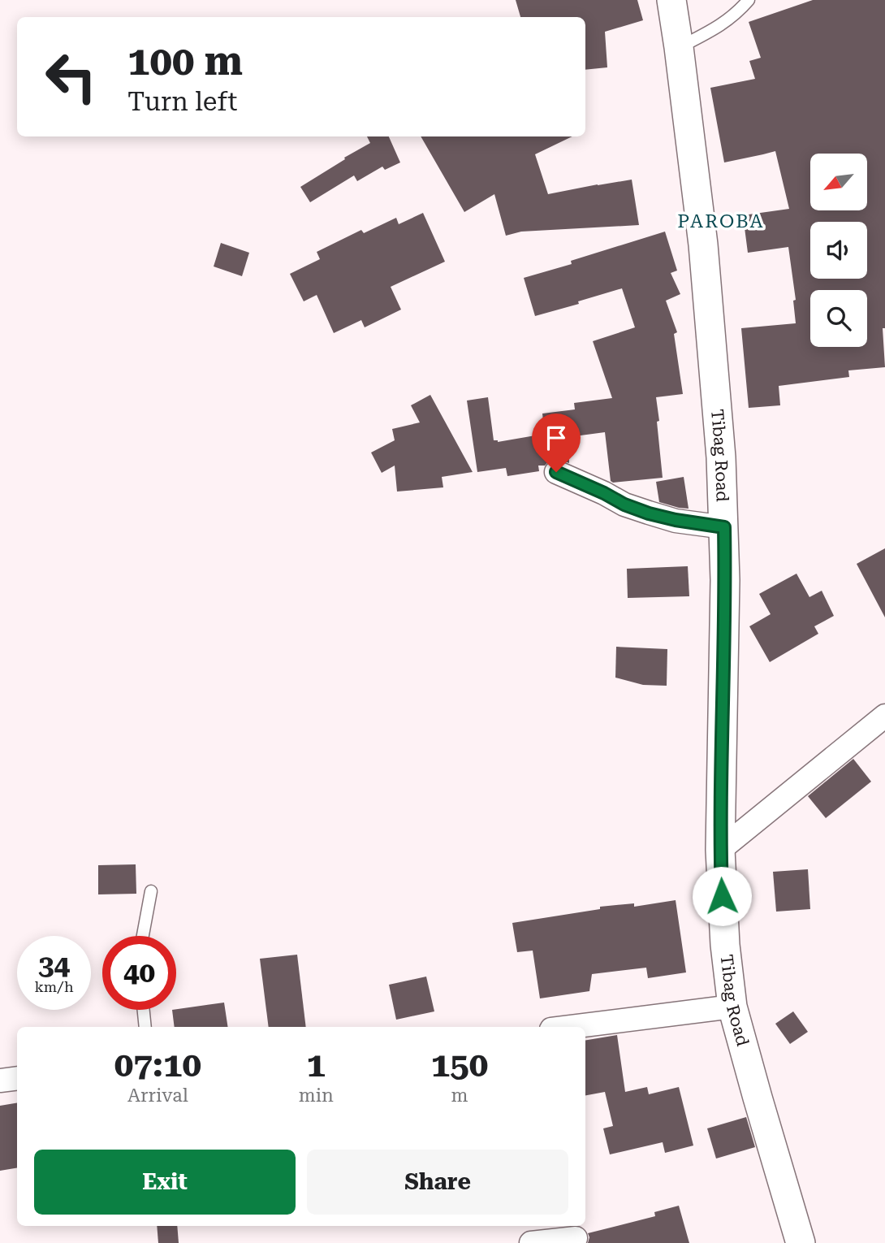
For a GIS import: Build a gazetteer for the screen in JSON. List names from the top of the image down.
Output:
{
  "streets": {
    "street": ["Tibag Road"]
  },
  "districts": ["PAROBA"],
  "north": "bottom left",
  "page": {
    "turn": ["100 m", "Turn left"],
    "speed": "34 km/h",
    "limit": "40",
    "eta": [
      "07:10",
      "Arrival",
      "1",
      "min",
      "150",
      "m"
    ],
    "buttons": ["Exit", "Share"]
  }
}
